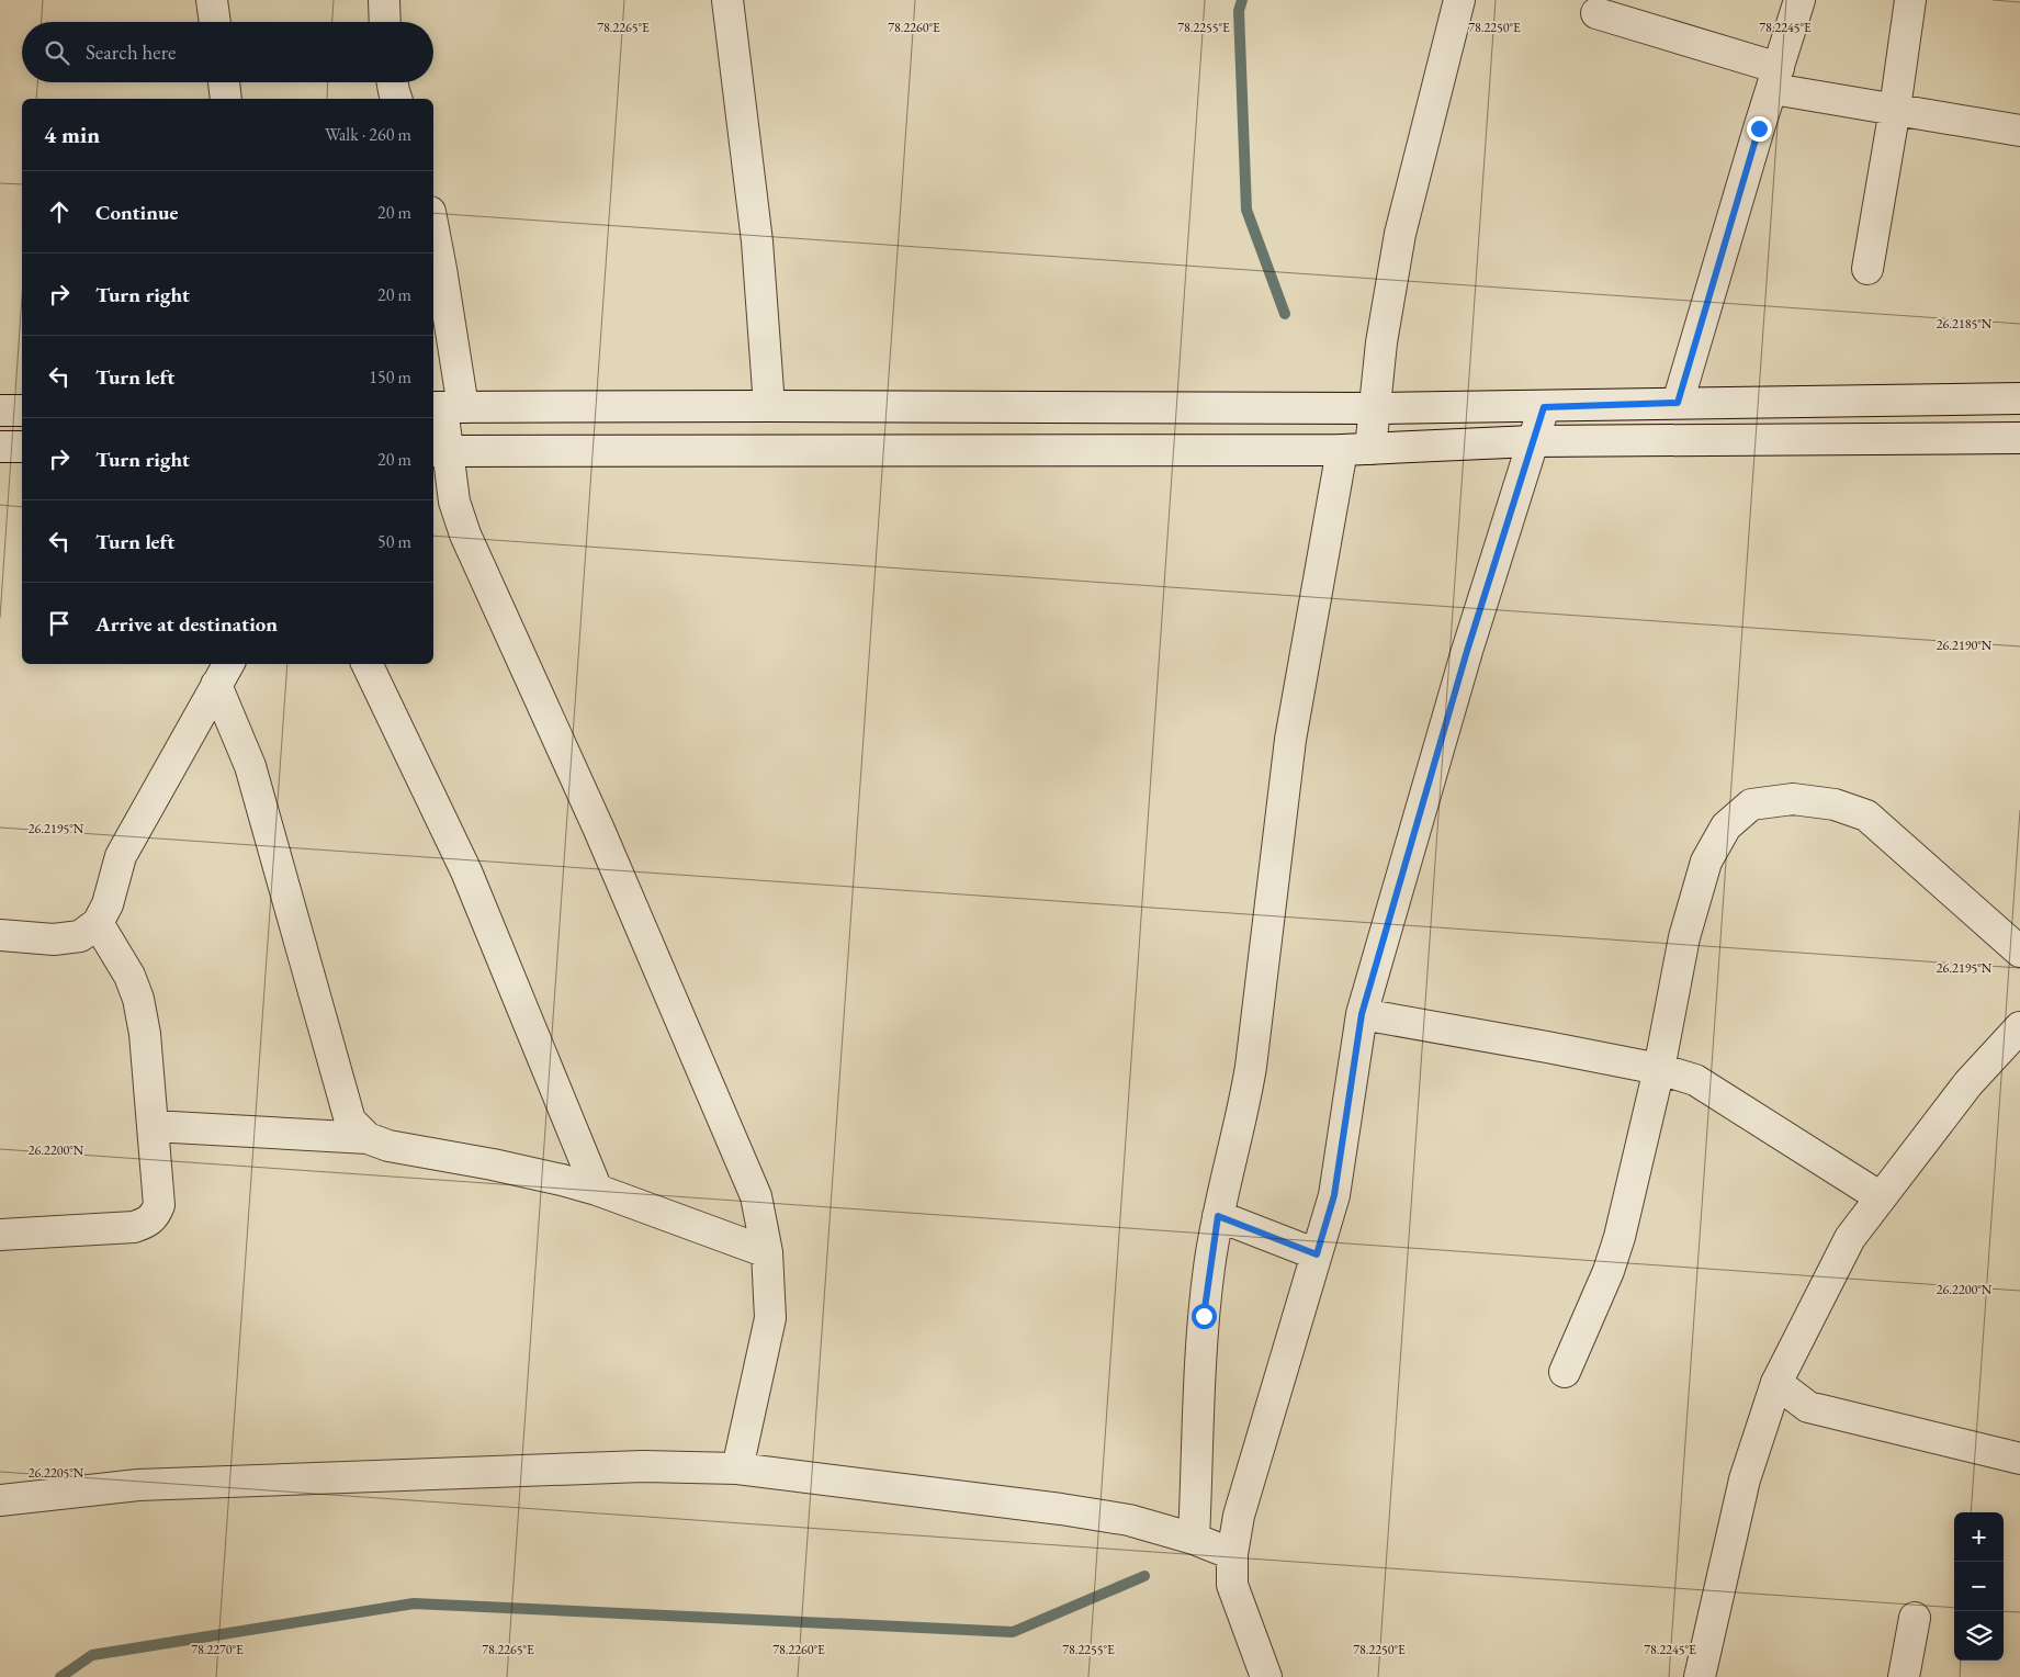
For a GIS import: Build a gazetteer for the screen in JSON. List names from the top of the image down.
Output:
{
  "page": {
    "search": "Search here",
    "heading": ["4 min", "Walk · 260 m"],
    "list": [
      ["Continue", "20 m"],
      ["Turn right", "20 m"],
      ["Turn left", "150 m"],
      ["Turn right", "20 m"],
      ["Turn left", "50 m"],
      "Arrive at destination"
    ],
    "map_buttons": ["+", "−"]
  },
  "coordinates": [
    "78.2245°E",
    "78.2265°E",
    "78.2260°E",
    "78.2255°E",
    "78.2250°E",
    "26.2185°N",
    "26.2190°N",
    "26.2195°N",
    "26.2200°N",
    "26.2205°N",
    "78.2270°E"
  ]
}
